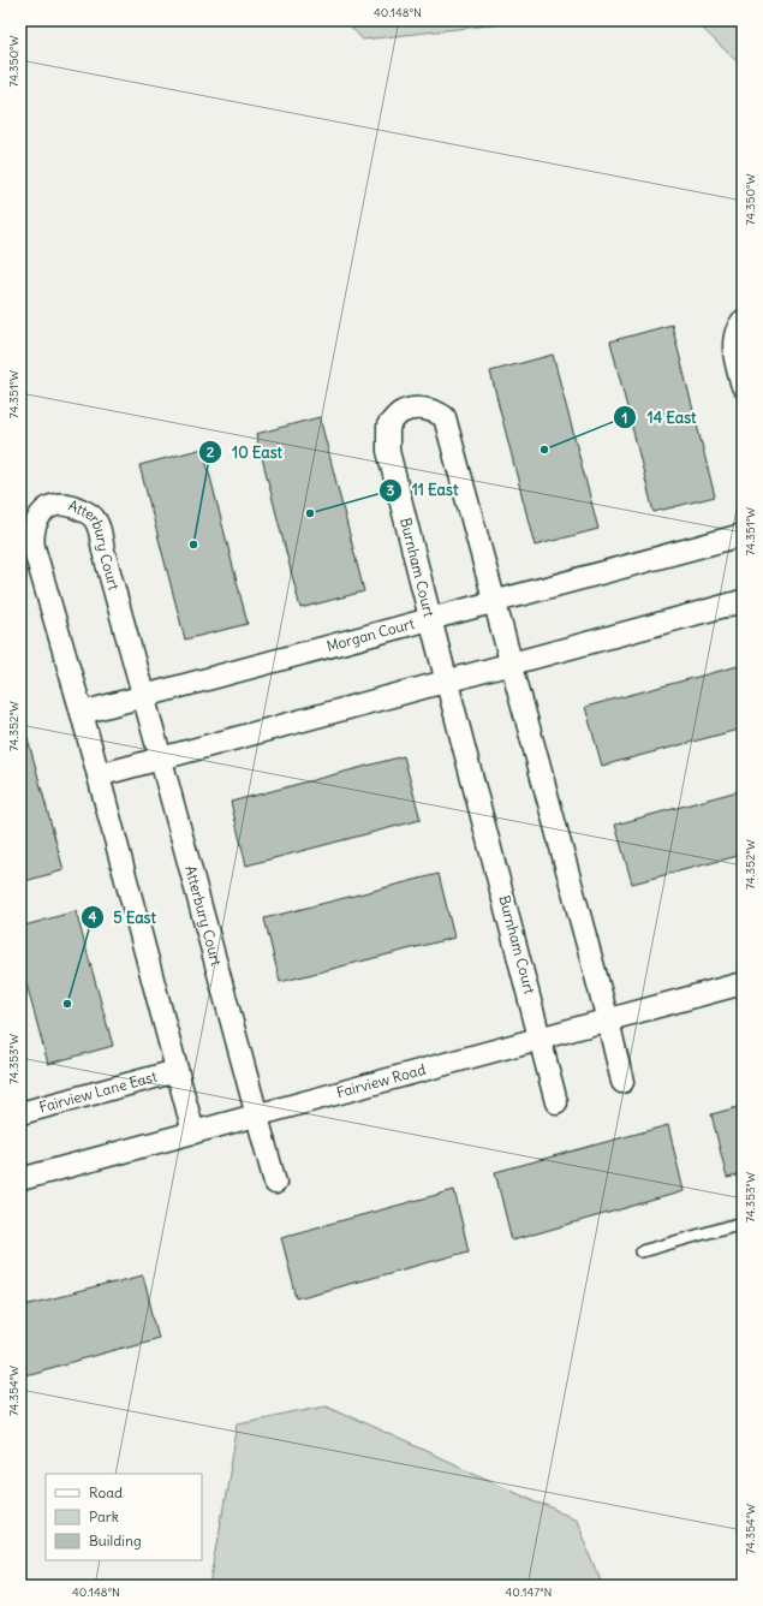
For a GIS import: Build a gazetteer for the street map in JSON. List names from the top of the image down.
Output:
{
  "streets": {
    "street": [
      "Atterbury Court",
      "Burnham Court",
      "Morgan Court",
      "Fairview Road",
      "Fairview Lane East"
    ]
  },
  "crossings": [
    ["Atterbury Court", "Morgan Court"],
    ["Atterbury Court", "Fairview Road"],
    ["Atterbury Court", "Fairview Lane East"],
    ["Burnham Court", "Morgan Court"],
    ["Burnham Court", "Fairview Road"]
  ],
  "places": [
    "14 East",
    "11 East",
    "10 East",
    "5 East"
  ],
  "legend": ["Road", "Park", "Building"],
  "coordinates": [
    "40.148°N",
    "74.350°W",
    "74.351°W",
    "74.352°W",
    "74.353°W",
    "74.354°W",
    "40.147°N"
  ]
}
